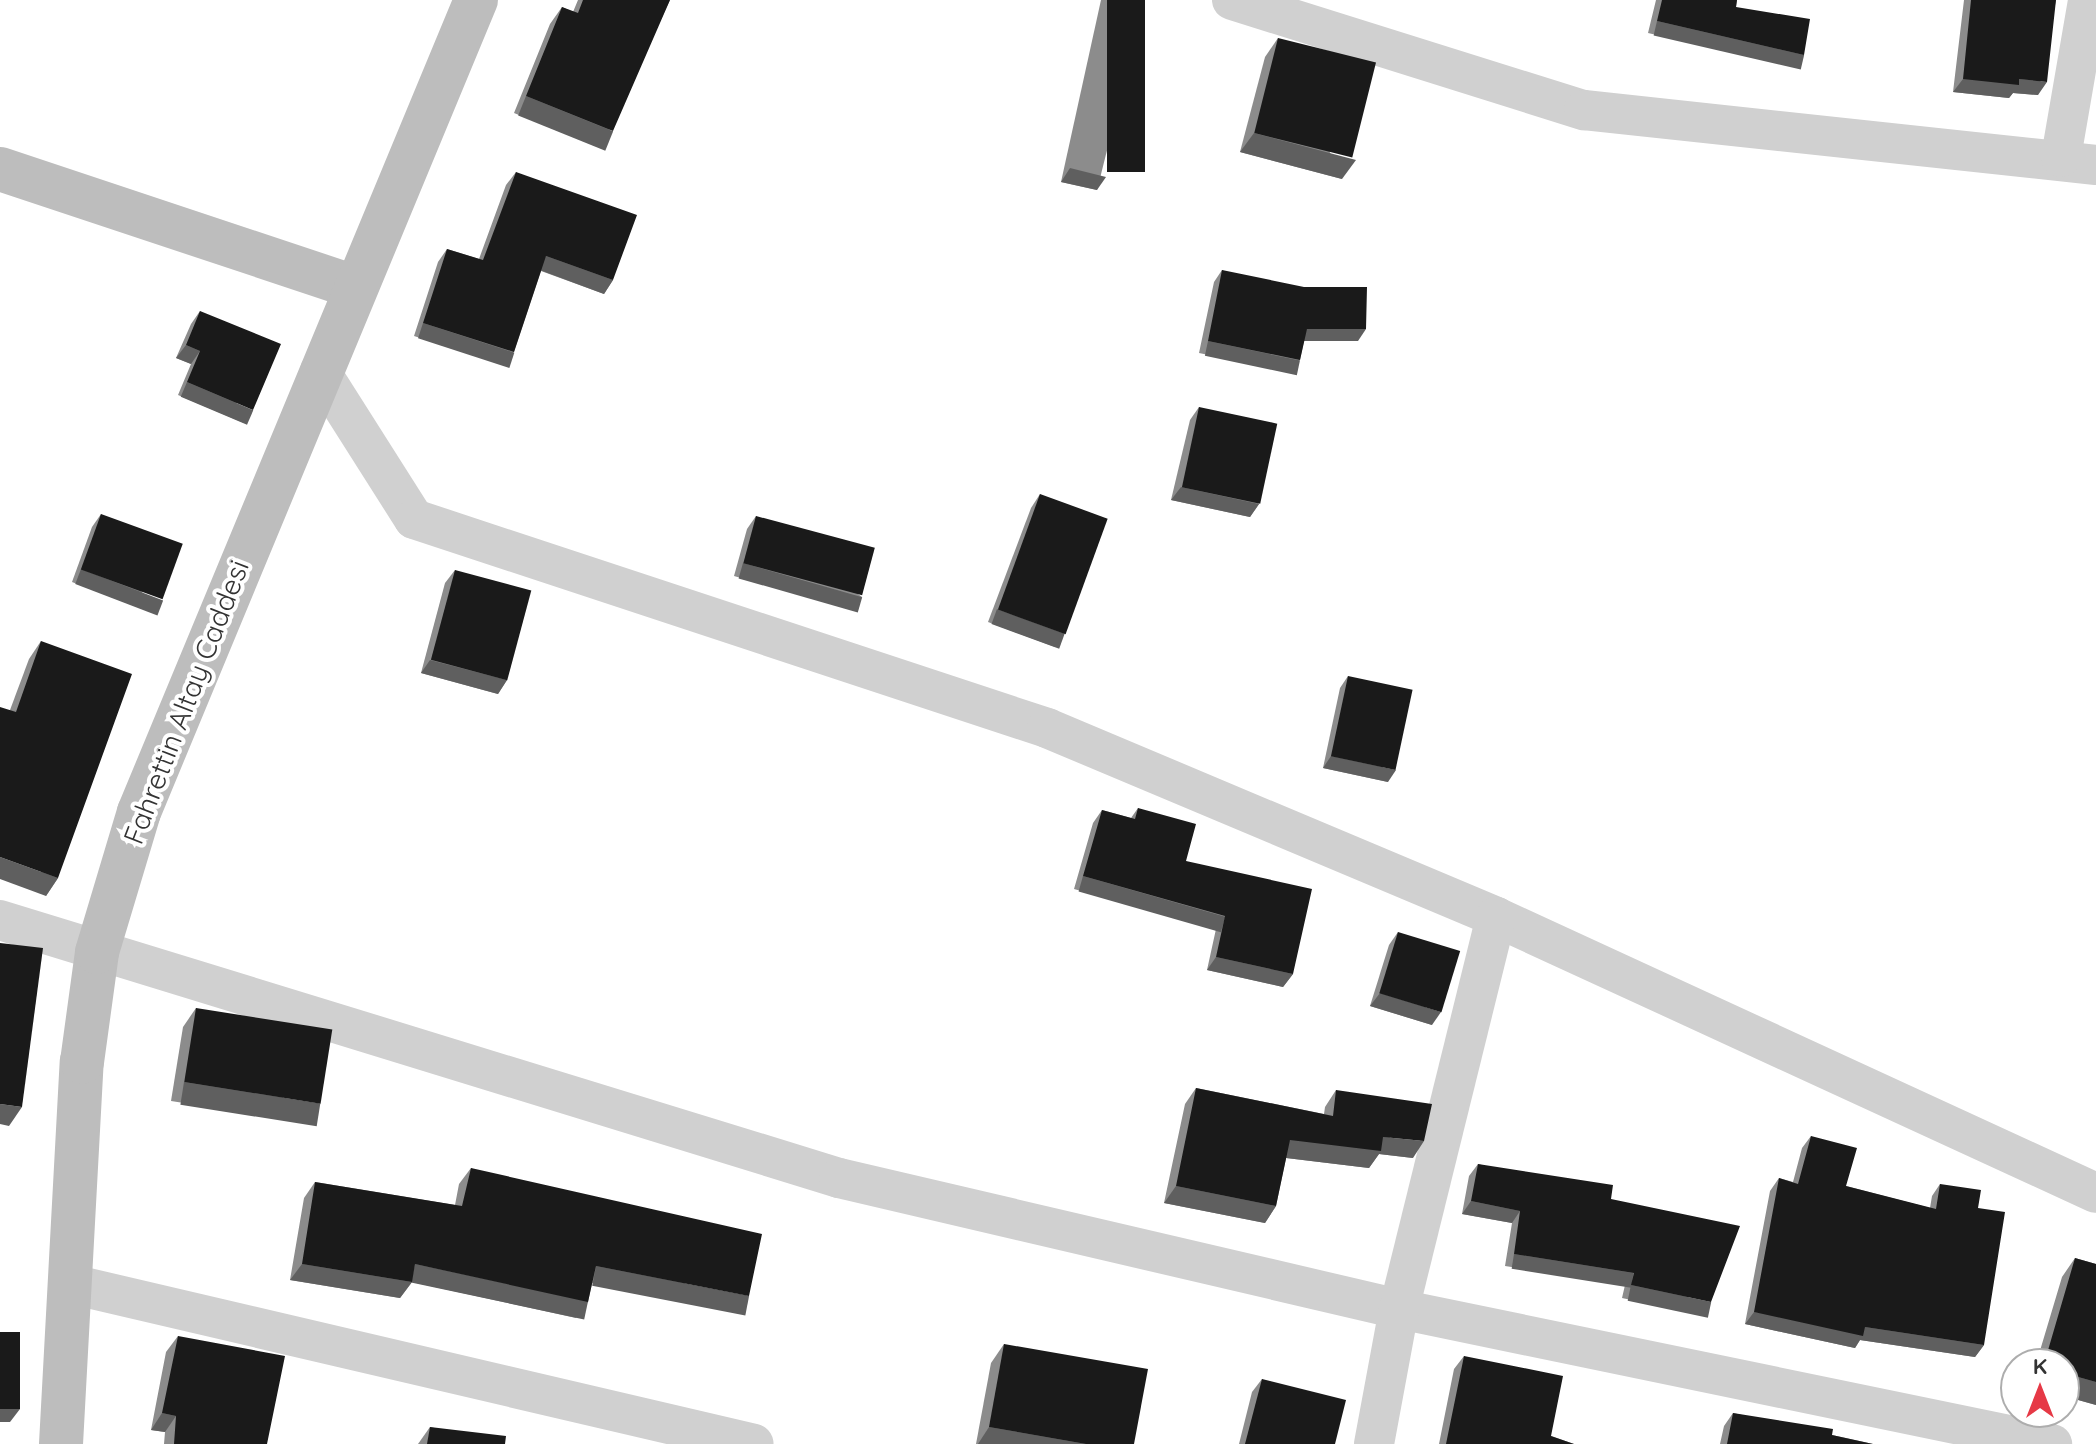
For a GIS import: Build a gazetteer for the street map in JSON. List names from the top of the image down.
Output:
{
  "streets": {
    "street": ["Fahrettin Altay Caddesi"]
  },
  "north": "top"
}
